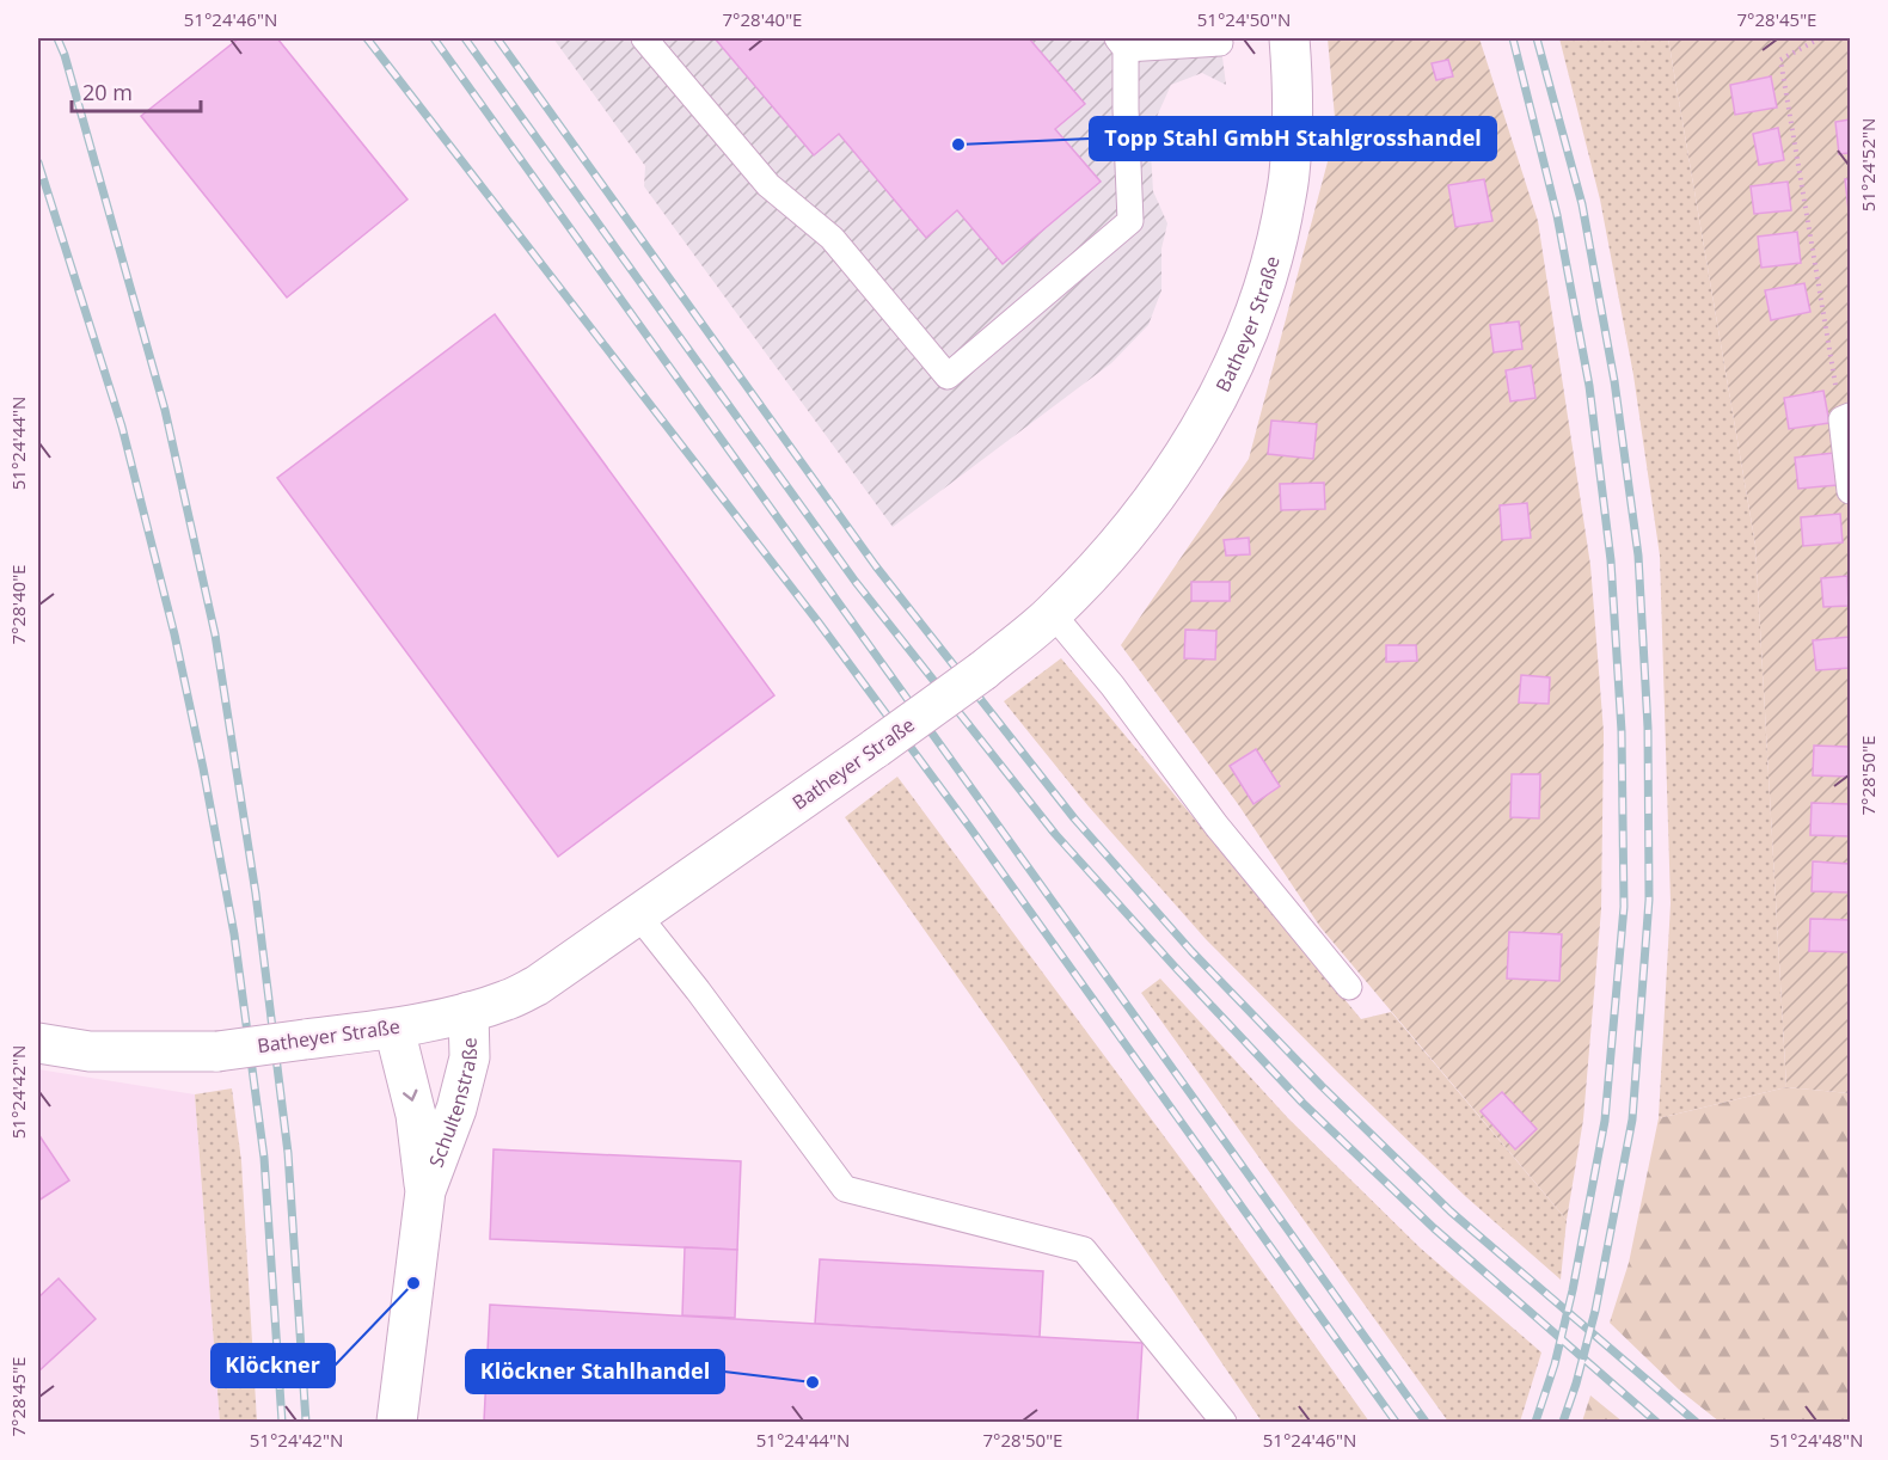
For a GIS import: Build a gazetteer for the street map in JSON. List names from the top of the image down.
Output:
{
  "streets": {
    "street": ["Batheyer Straße", "Schultenstraße"]
  },
  "crossings": [
    ["Batheyer Straße", "Schultenstraße"]
  ],
  "places": ["Topp Stahl GmbH Stahlgrosshandel", "Klöckner", "Klöckner Stahlhandel"],
  "scale_bar": "20 m",
  "coordinates": [
    "51°24'46\"N",
    "7°28'40\"E",
    "51°24'50\"N",
    "7°28'45\"E",
    "51°24'52\"N",
    "51°24'44\"N",
    "7°28'50\"E",
    "51°24'42\"N",
    "51°24'48\"N"
  ]
}
